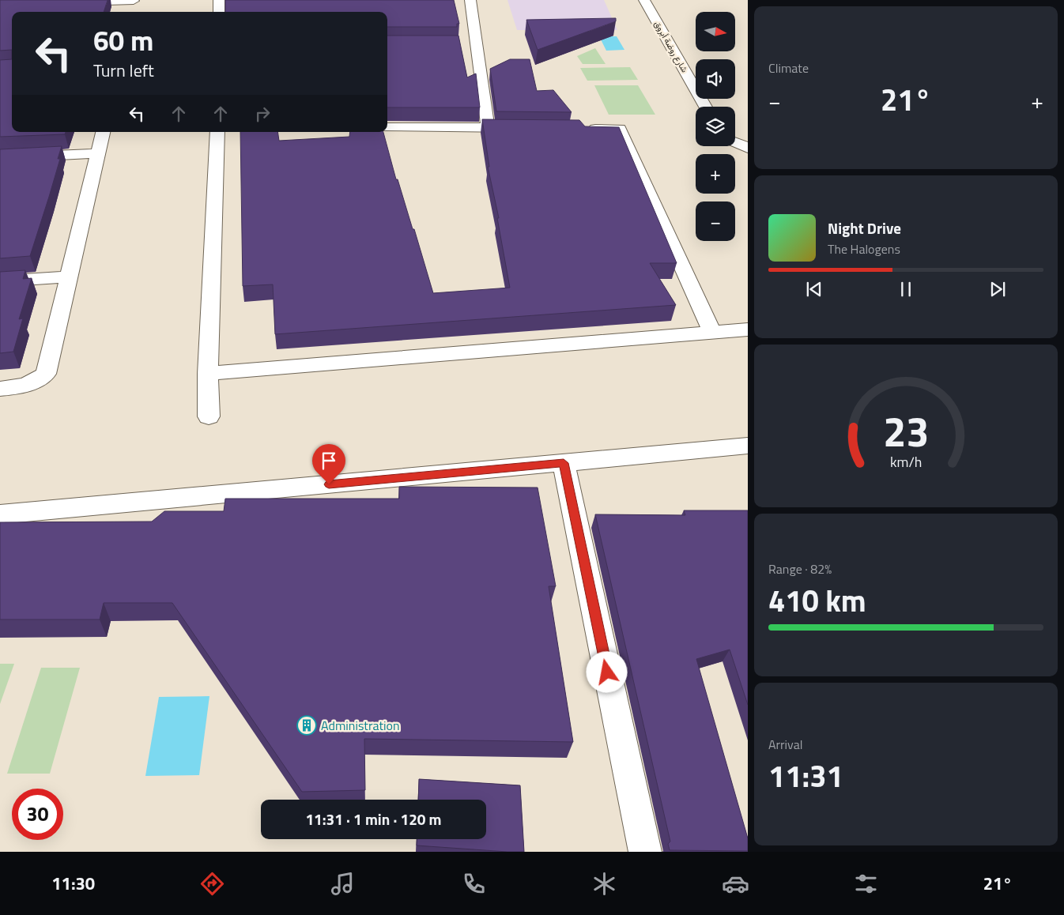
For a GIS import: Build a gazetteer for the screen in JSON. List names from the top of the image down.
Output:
{
  "streets": {
    "street": ["شارع روضة أبروق"]
  },
  "places": {
    "building": ["Administration"]
  },
  "north": "right",
  "page": {
    "tile": [
      "Climate",
      ["Range · 82%", "410 km"],
      ["Arrival", "11:31"]
    ],
    "map_buttons": ["+", "−"],
    "turn": ["60 m", "Turn left"],
    "heat": ["−", "21°", "+"],
    "song": ["Night Drive", "The Halogens"],
    "limit": "30",
    "trip": "11:31 · 1 min · 120 m",
    "tabs": ["11:30", "21°"],
    "gauge": ["23", "km/h"]
  }
}
